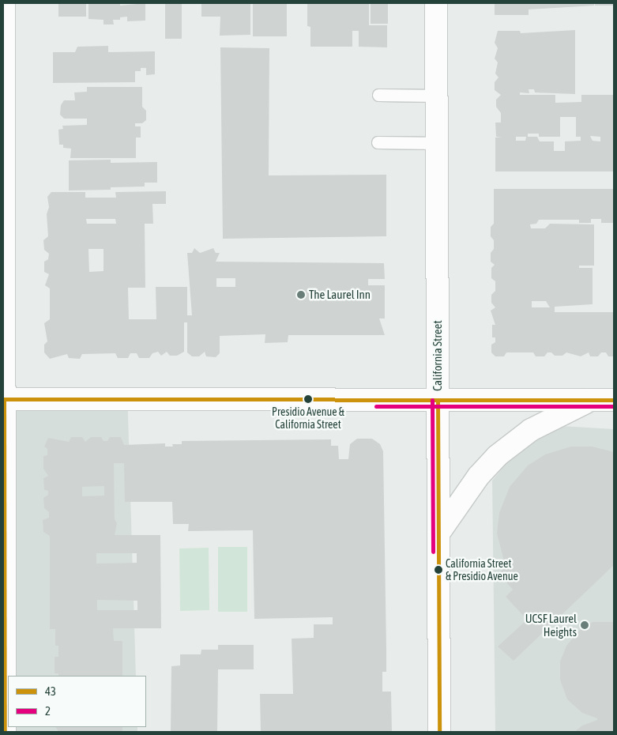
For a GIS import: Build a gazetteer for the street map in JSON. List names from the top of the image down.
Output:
{
  "streets": {
    "street": ["California Street"]
  },
  "places": [
    "The Laurel Inn",
    "Presidio Avenue & California Street",
    "California Street & Presidio Avenue",
    "UCSF Laurel Heights"
  ],
  "lines": ["transit line 43", "transit line 2"],
  "legend": ["43", "2"]
}
